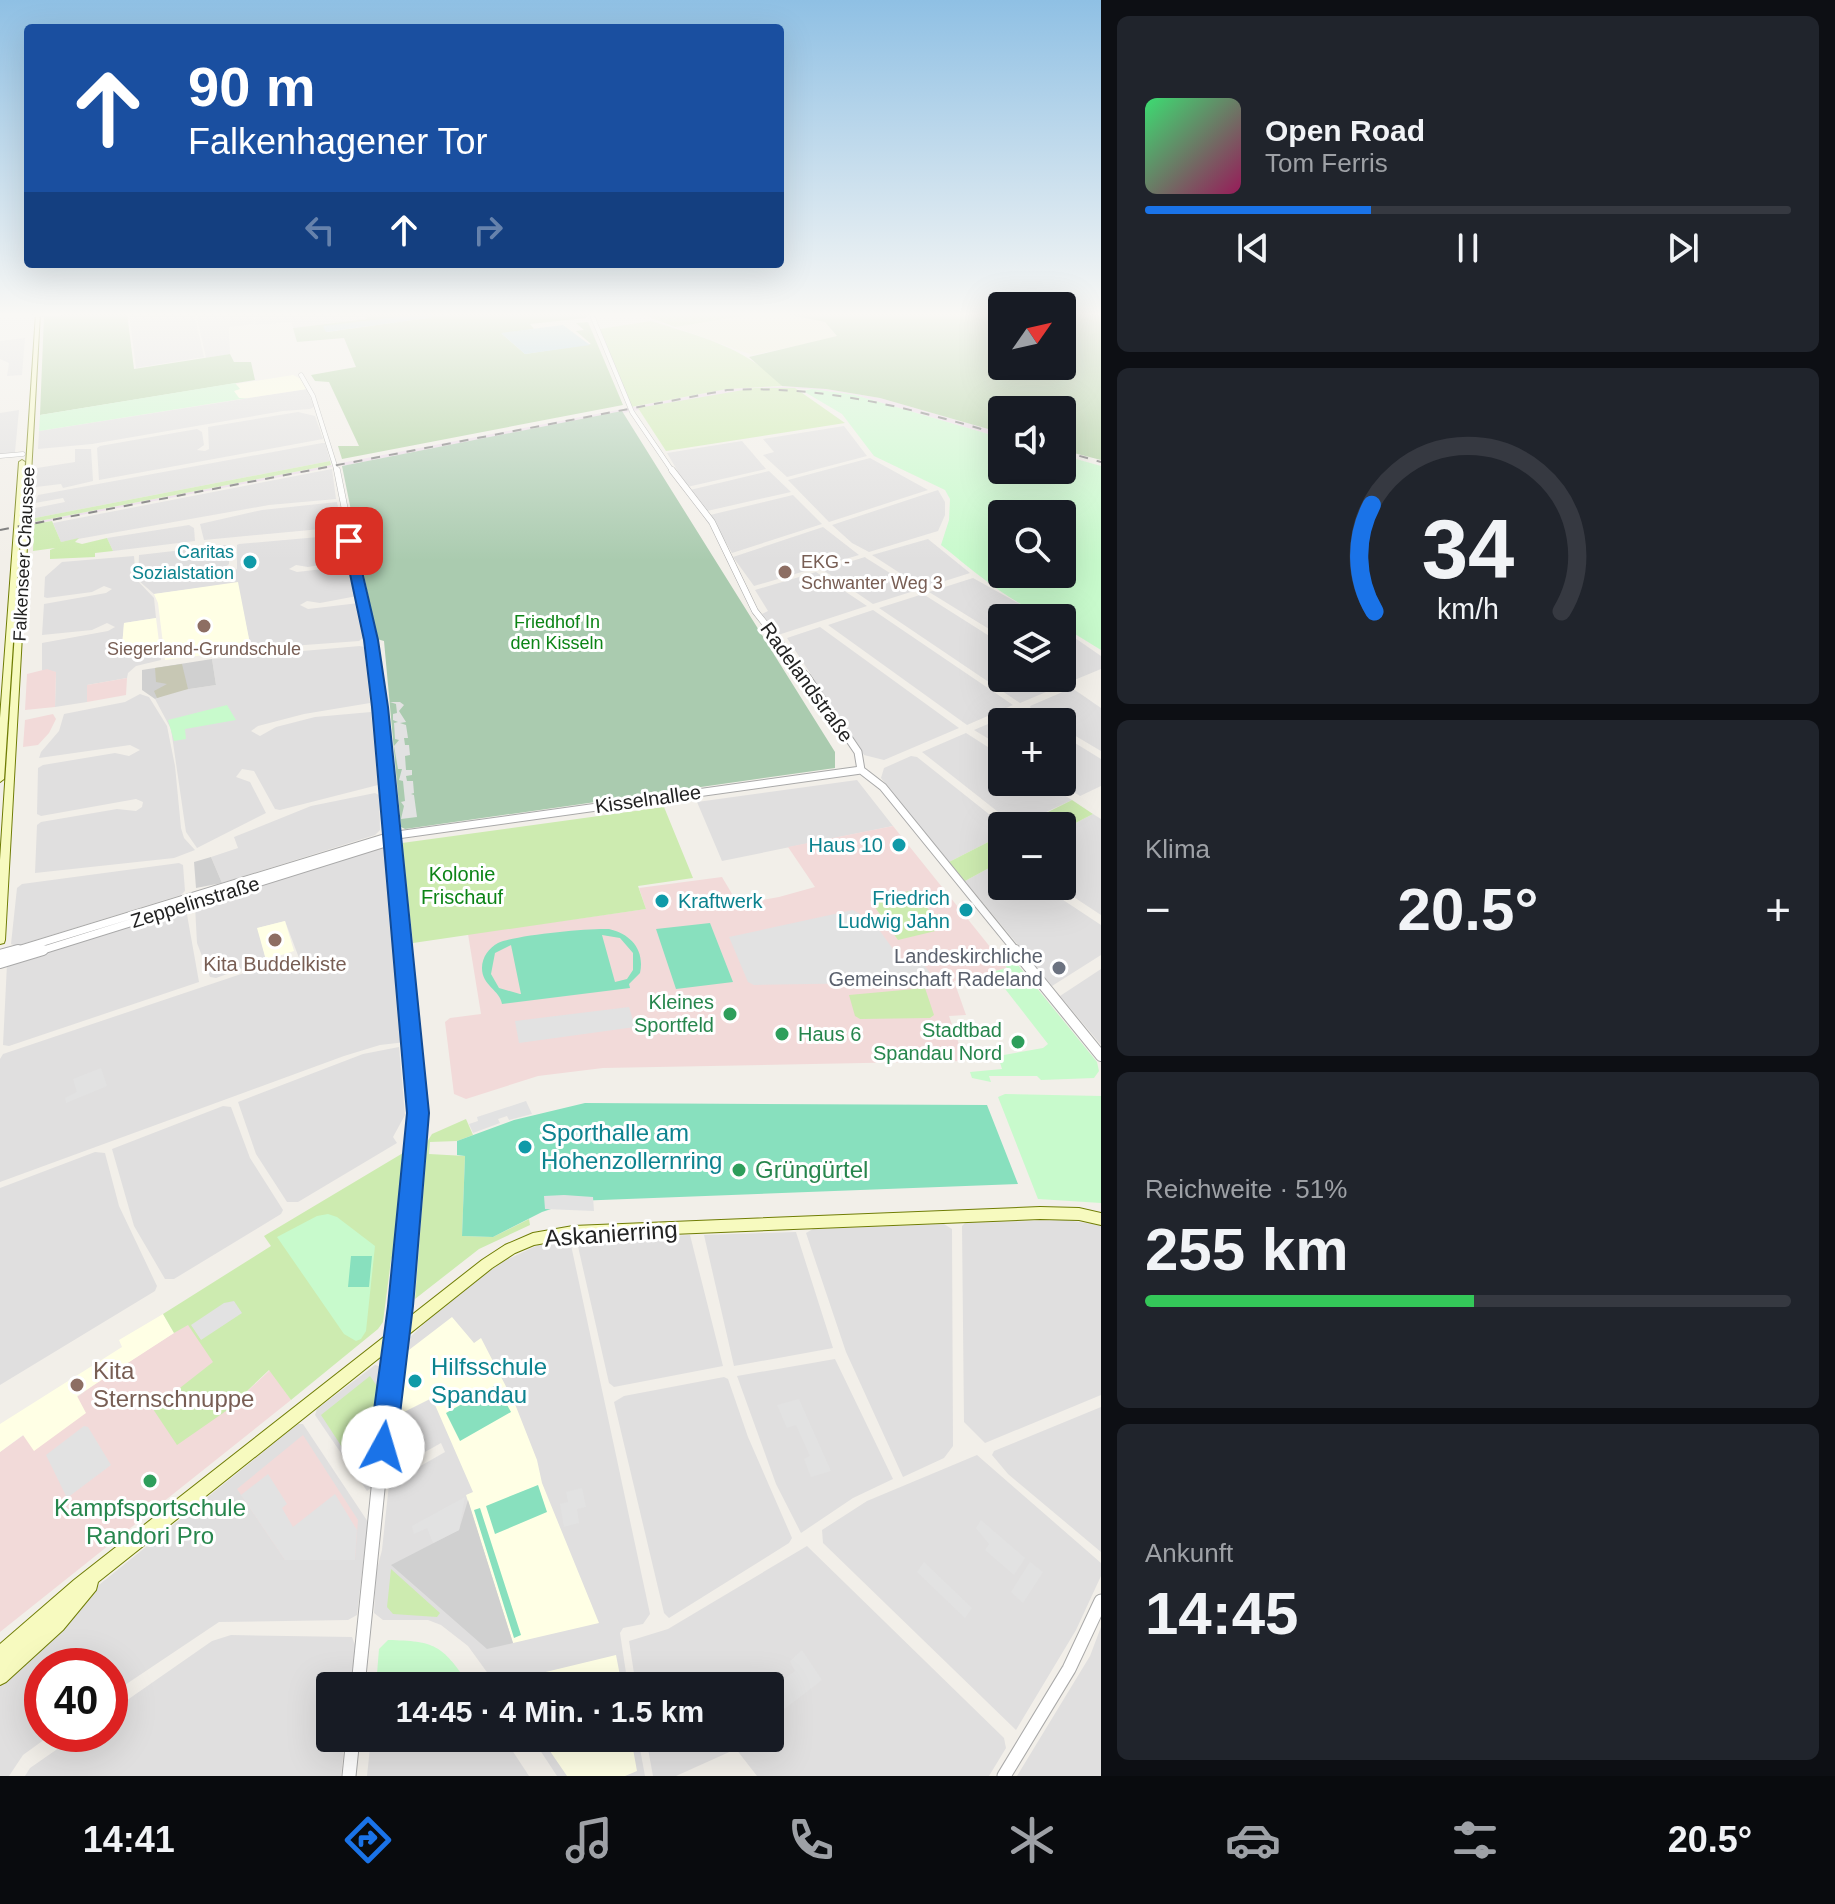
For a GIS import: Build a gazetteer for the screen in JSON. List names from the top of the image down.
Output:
{
  "streets": {
    "main road": ["Falkenseer Chaussee", "Askanierring"],
    "street": ["Radelandstraße", "Kisselnallee", "Zeppelinstraße"]
  },
  "crossings": [
    ["Radelandstraße", "Kisselnallee"],
    ["Kisselnallee", "Zeppelinstraße"]
  ],
  "parks": ["Friedhof In den Kisseln", "Kolonie Frischauf"],
  "places": [
    "Caritas Sozialstation",
    "EKG - Schwanter Weg 3",
    "Siegerland-Grundschule",
    "Haus 10",
    "Kraftwerk",
    "Friedrich Ludwig Jahn",
    "Kita Buddelkiste",
    "Landeskirchliche Gemeinschaft Radeland",
    "Kleines Sportfeld",
    "Haus 6",
    "Stadtbad Spandau Nord",
    "Sporthalle am Hohenzollernring",
    "Grüngürtel",
    "Hilfsschule Spandau",
    "Kita Sternschnuppe",
    "Kampfsportschule Randori Pro"
  ],
  "north": "top right",
  "page": {
    "turn": ["90 m", "Falkenhagener Tor"],
    "song": ["Open Road", "Tom Ferris"],
    "map_buttons": ["+", "−"],
    "tile": [
      "Klima",
      ["Reichweite · 51%", "255 km"],
      ["Ankunft", "14:45"]
    ],
    "heat": ["−", "20.5°", "+"],
    "limit": "40",
    "trip": "14:45 · 4 Min. · 1.5 km",
    "tabs": ["14:41", "20.5°"],
    "gauge": ["34", "km/h"]
  }
}
